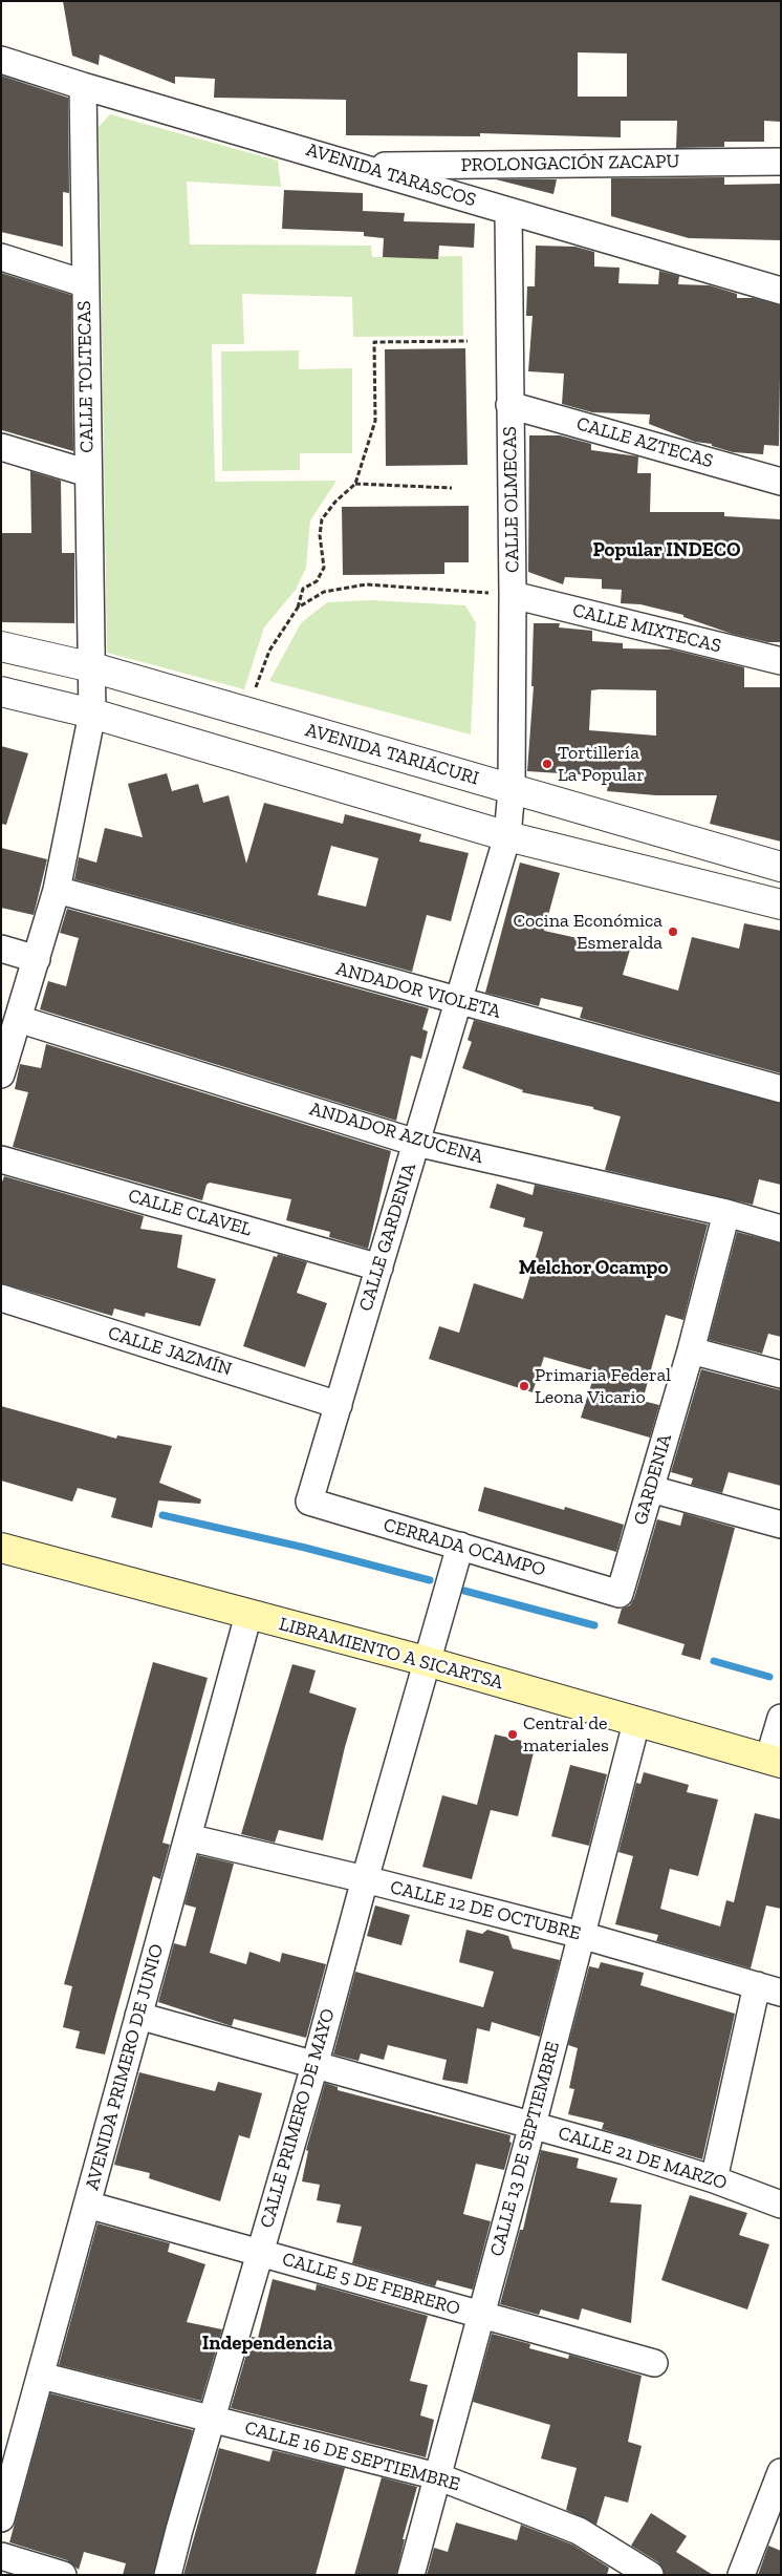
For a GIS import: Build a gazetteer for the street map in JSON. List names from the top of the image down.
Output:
{
  "streets": {
    "main road": ["LIBRAMIENTO A SICARTSA"],
    "street": [
      "PROLONGACIÓN ZACAPU",
      "AVENIDA TARASCOS",
      "CALLE TOLTECAS",
      "CALLE AZTECAS",
      "CALLE OLMECAS",
      "CALLE MIXTECAS",
      "AVENIDA TARIÁCURI",
      "ANDADOR VIOLETA",
      "ANDADOR AZUCENA",
      "CALLE CLAVEL",
      "CALLE GARDENIA",
      "CALLE JAZMÍN",
      "GARDENIA",
      "CERRADA OCAMPO",
      "CALLE 12 DE OCTUBRE",
      "AVENIDA PRIMERO DE JUNIO",
      "CALLE PRIMERO DE MAYO",
      "CALLE 13 DE SEPTIEMBRE",
      "CALLE 21 DE MARZO",
      "CALLE 5 DE FEBRERO",
      "CALLE 16 DE SEPTIEMBRE"
    ]
  },
  "crossings": [
    ["PROLONGACIÓN ZACAPU", "AVENIDA TARASCOS"],
    ["AVENIDA TARASCOS", "CALLE TOLTECAS"],
    ["AVENIDA TARASCOS", "CALLE OLMECAS"],
    ["CALLE TOLTECAS", "AVENIDA TARIÁCURI"],
    ["CALLE TOLTECAS", "ANDADOR VIOLETA"],
    ["CALLE TOLTECAS", "ANDADOR AZUCENA"],
    ["CALLE AZTECAS", "CALLE OLMECAS"],
    ["CALLE OLMECAS", "CALLE MIXTECAS"],
    ["CALLE OLMECAS", "AVENIDA TARIÁCURI"],
    ["CALLE OLMECAS", "CALLE GARDENIA"],
    ["AVENIDA TARIÁCURI", "CALLE GARDENIA"],
    ["ANDADOR VIOLETA", "CALLE GARDENIA"],
    ["ANDADOR AZUCENA", "CALLE GARDENIA"],
    ["ANDADOR AZUCENA", "GARDENIA"],
    ["CALLE CLAVEL", "CALLE GARDENIA"],
    ["CALLE GARDENIA", "CALLE JAZMÍN"],
    ["CALLE GARDENIA", "CERRADA OCAMPO"],
    ["GARDENIA", "CERRADA OCAMPO"],
    ["CERRADA OCAMPO", "CALLE PRIMERO DE MAYO"],
    ["LIBRAMIENTO A SICARTSA", "AVENIDA PRIMERO DE JUNIO"],
    ["LIBRAMIENTO A SICARTSA", "CALLE PRIMERO DE MAYO"],
    ["LIBRAMIENTO A SICARTSA", "CALLE 13 DE SEPTIEMBRE"],
    ["CALLE 12 DE OCTUBRE", "AVENIDA PRIMERO DE JUNIO"],
    ["CALLE 12 DE OCTUBRE", "CALLE PRIMERO DE MAYO"],
    ["CALLE 12 DE OCTUBRE", "CALLE 13 DE SEPTIEMBRE"],
    ["AVENIDA PRIMERO DE JUNIO", "CALLE 21 DE MARZO"],
    ["AVENIDA PRIMERO DE JUNIO", "CALLE 5 DE FEBRERO"],
    ["AVENIDA PRIMERO DE JUNIO", "CALLE 16 DE SEPTIEMBRE"],
    ["CALLE PRIMERO DE MAYO", "CALLE 21 DE MARZO"],
    ["CALLE PRIMERO DE MAYO", "CALLE 5 DE FEBRERO"],
    ["CALLE PRIMERO DE MAYO", "CALLE 16 DE SEPTIEMBRE"],
    ["CALLE 13 DE SEPTIEMBRE", "CALLE 21 DE MARZO"],
    ["CALLE 13 DE SEPTIEMBRE", "CALLE 5 DE FEBRERO"],
    ["CALLE 13 DE SEPTIEMBRE", "CALLE 16 DE SEPTIEMBRE"]
  ],
  "districts": ["Popular INDECO", "Melchor Ocampo", "Independencia"],
  "places": [
    "Tortillería La Popular",
    "Cocina Económica Esmeralda",
    "Primaria Federal Leona Vicario",
    "Central de materiales"
  ]
}
